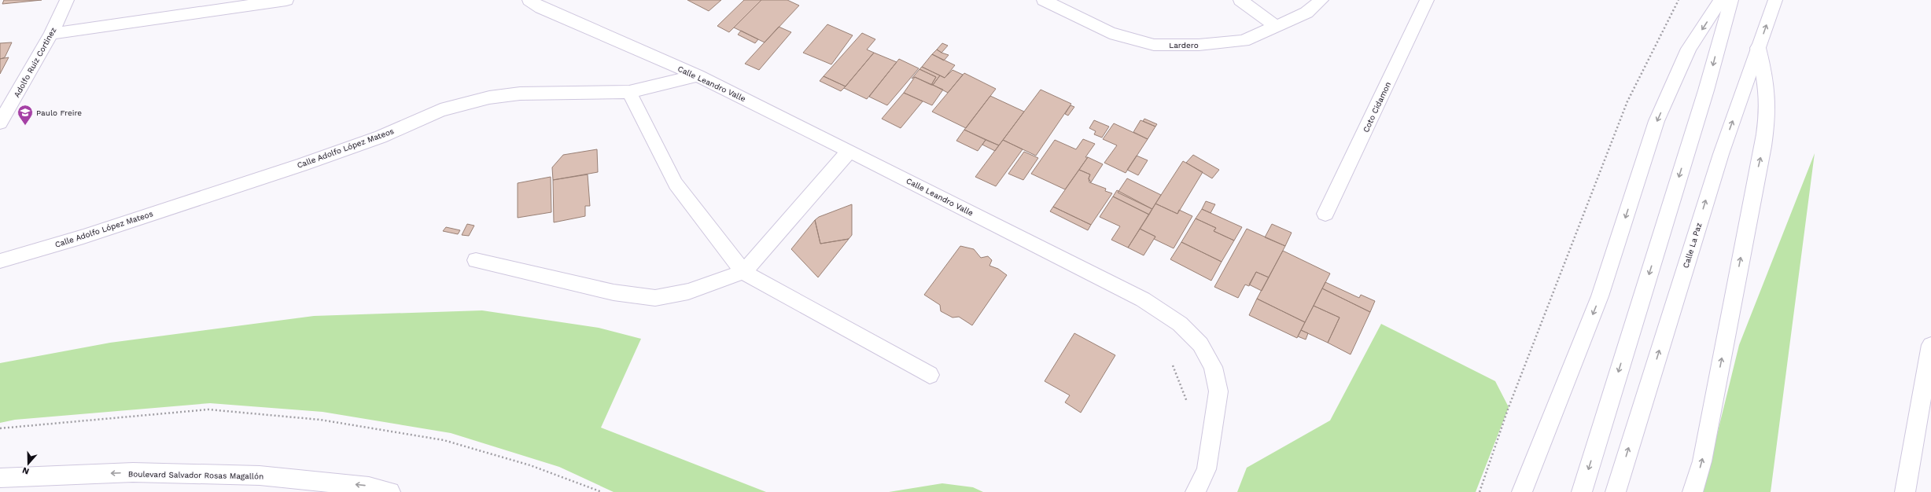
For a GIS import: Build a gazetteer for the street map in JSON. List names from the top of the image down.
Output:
{
  "streets": {
    "main road": [
      "Lardero",
      "Adolfo Ruiz Cortinez",
      "Calle Leandro Valle",
      "Coto Cidamon",
      "Calle Adolfo López Mateos",
      "Calle La Paz",
      "Boulevard Salvador Rosas Magallón"
    ]
  },
  "crossings": [
    ["Calle Leandro Valle", "Calle Adolfo López Mateos"]
  ],
  "one_way": ["Boulevard Salvador Rosas Magallón"],
  "places": {
    "school or university": ["Paulo Freire"]
  },
  "north": "bottom"
}
